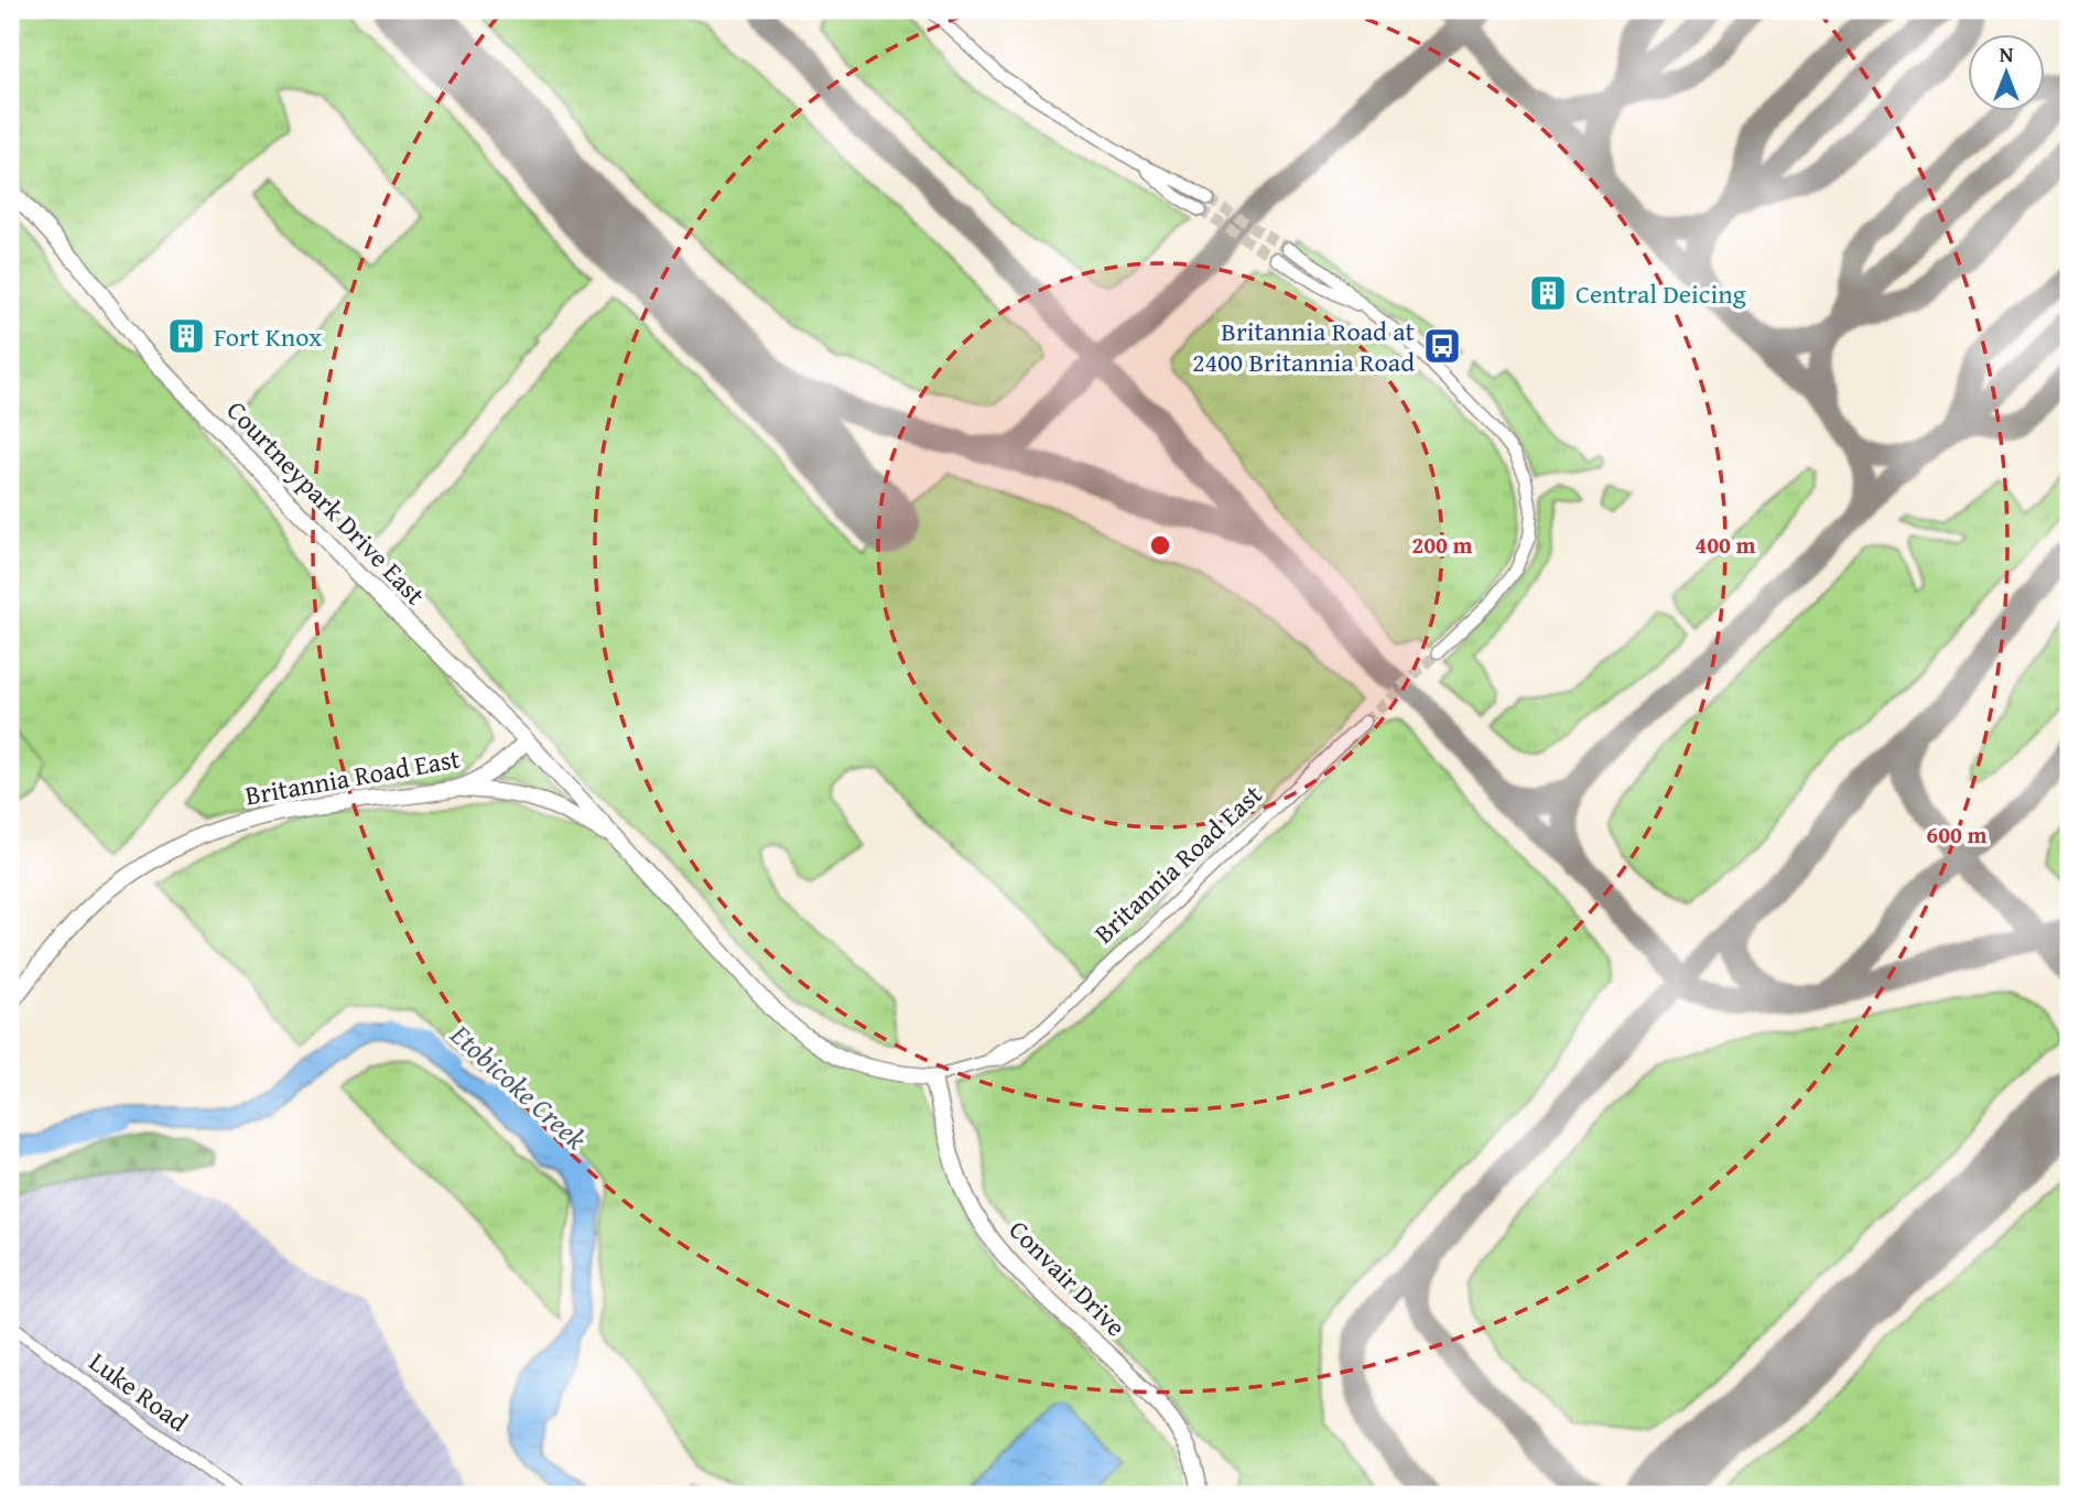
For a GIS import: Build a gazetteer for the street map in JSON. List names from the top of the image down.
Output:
{
  "streets": {
    "street": [
      "Courtneypark Drive East",
      "Britannia Road East",
      "Convair Drive",
      "Luke Road"
    ]
  },
  "crossings": [
    ["Courtneypark Drive East", "Britannia Road East"],
    ["Britannia Road East", "Convair Drive"]
  ],
  "water": ["Etobicoke Creek"],
  "places": {
    "building": ["Central Deicing", "Fort Knox"],
    "bus stop": ["Britannia Road at 2400 Britannia Road"]
  },
  "north": "top",
  "rings": ["200 m", "400 m", "600 m"]
}
